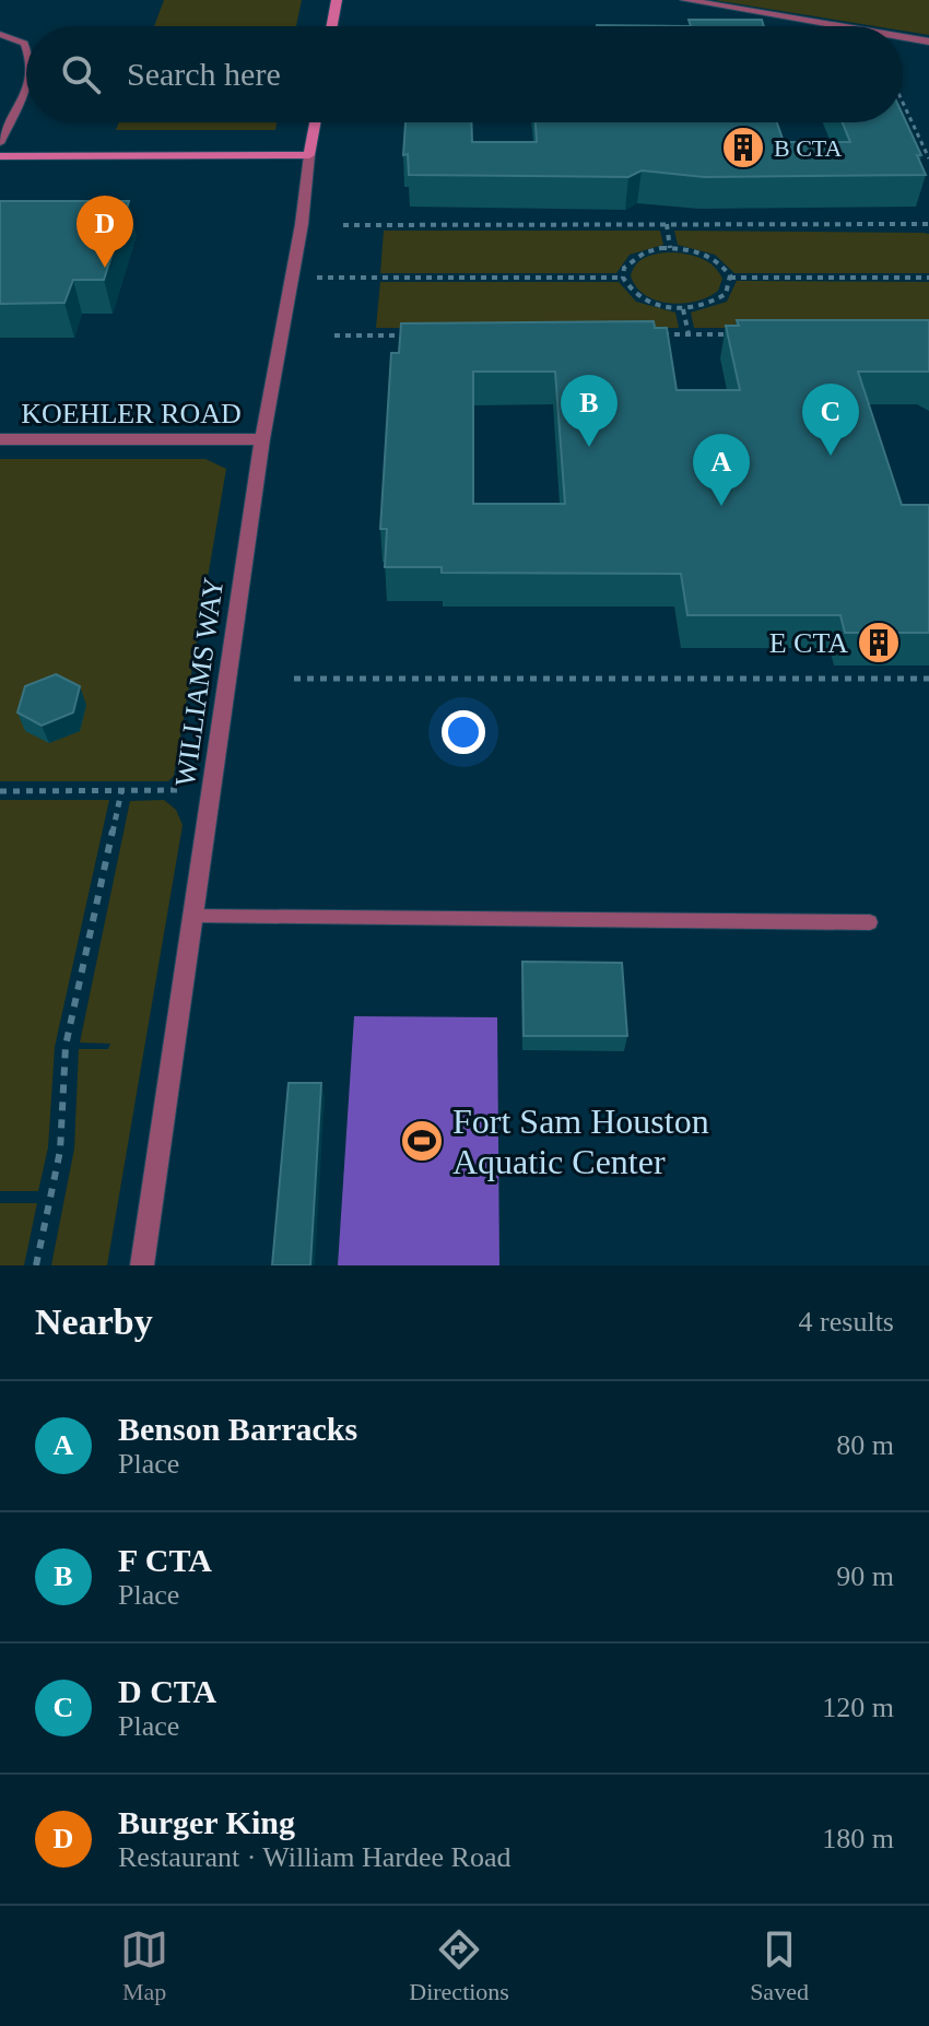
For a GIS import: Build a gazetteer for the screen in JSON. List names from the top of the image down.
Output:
{
  "streets": {
    "street": ["KOEHLER ROAD", "WILLIAMS WAY"]
  },
  "crossings": [
    ["KOEHLER ROAD", "WILLIAMS WAY"]
  ],
  "places": {
    "building": ["B CTA", "E CTA"],
    "sports": ["Fort Sam Houston Aquatic Center"]
  },
  "page": {
    "search": "Search here",
    "pins": [
      "D",
      "B",
      "C",
      "A"
    ],
    "heading": ["Nearby", "4 results"],
    "list": [
      {
        "mark": "A",
        "name": "Benson Barracks",
        "note": "Place",
        "value": "80 m"
      },
      {
        "mark": "B",
        "name": "F CTA",
        "note": "Place",
        "value": "90 m"
      },
      {
        "mark": "C",
        "name": "D CTA",
        "note": "Place",
        "value": "120 m"
      },
      {
        "mark": "D",
        "name": "Burger King",
        "note": "Restaurant · William Hardee Road",
        "value": "180 m"
      }
    ],
    "nav": ["Map", "Directions", "Saved"]
  }
}
